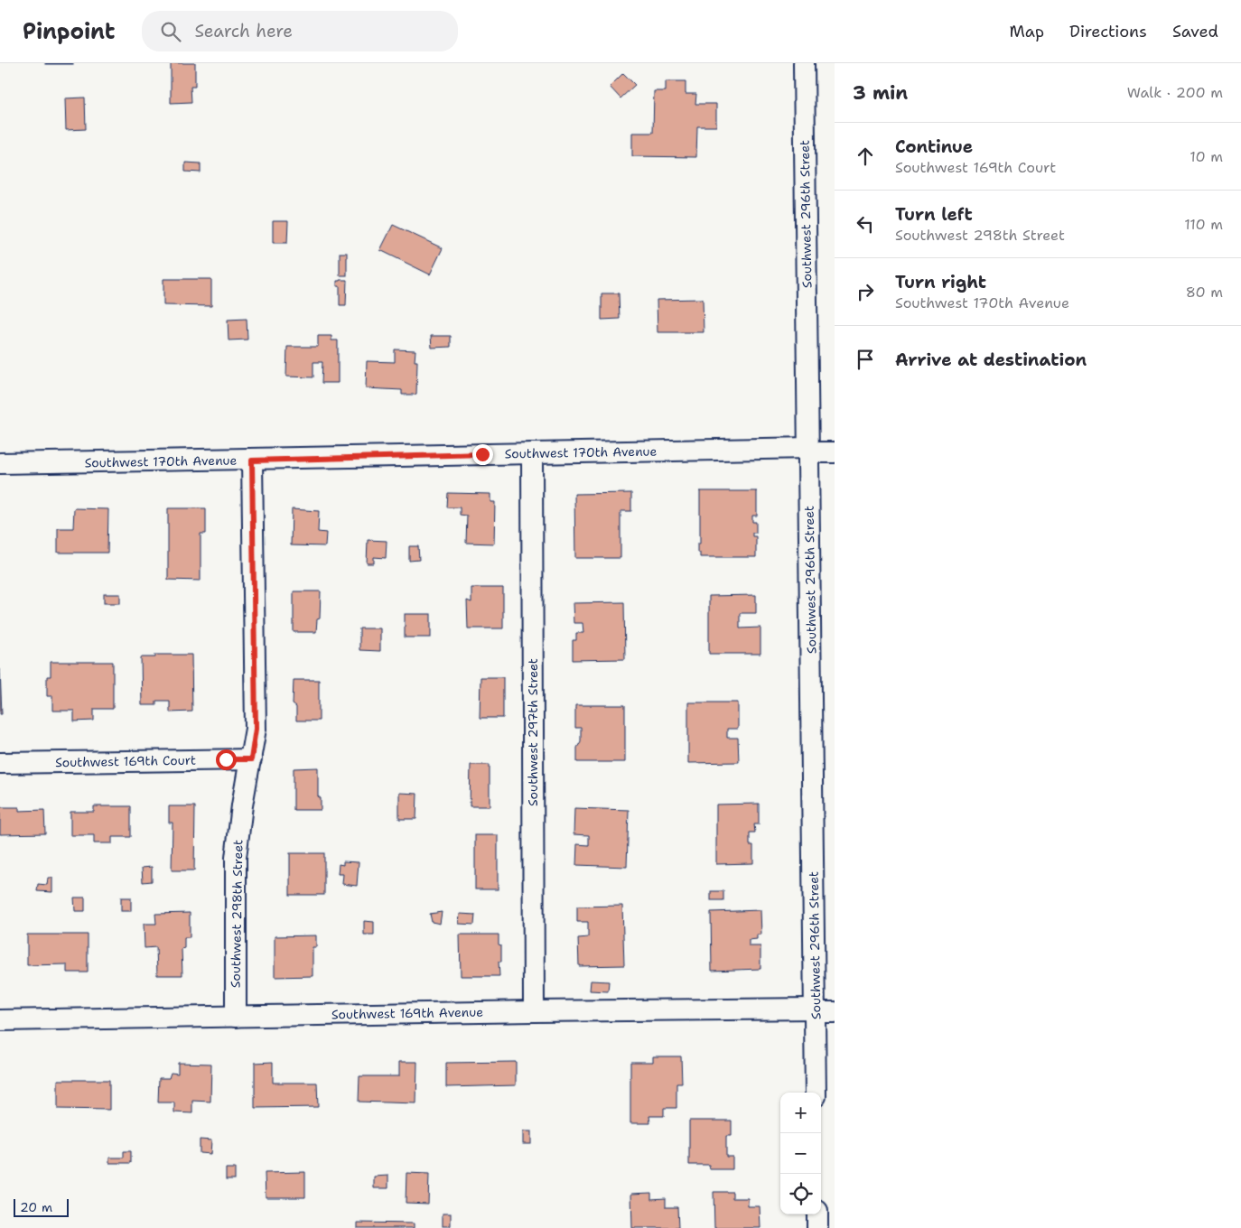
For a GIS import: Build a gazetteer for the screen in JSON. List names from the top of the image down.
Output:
{
  "streets": {
    "street": [
      "Southwest 296th Street",
      "Southwest 170th Avenue",
      "Southwest 297th Street",
      "Southwest 169th Court",
      "Southwest 298th Street",
      "Southwest 169th Avenue"
    ]
  },
  "crossings": [
    ["Southwest 296th Street", "Southwest 170th Avenue"],
    ["Southwest 296th Street", "Southwest 169th Avenue"],
    ["Southwest 170th Avenue", "Southwest 297th Street"],
    ["Southwest 170th Avenue", "Southwest 298th Street"],
    ["Southwest 297th Street", "Southwest 169th Avenue"],
    ["Southwest 169th Court", "Southwest 298th Street"],
    ["Southwest 298th Street", "Southwest 169th Avenue"]
  ],
  "scale_bar": "20 m",
  "page": {
    "header": "Pinpoint",
    "search": "Search here",
    "nav": ["Map", "Directions", "Saved"],
    "heading": ["3 min", "Walk · 200 m"],
    "list": [
      ["Continue", "Southwest 169th Court", "10 m"],
      ["Turn left", "Southwest 298th Street", "110 m"],
      ["Turn right", "Southwest 170th Avenue", "80 m"],
      "Arrive at destination"
    ],
    "map_buttons": ["+", "−"],
    "scale": "20 m"
  }
}
